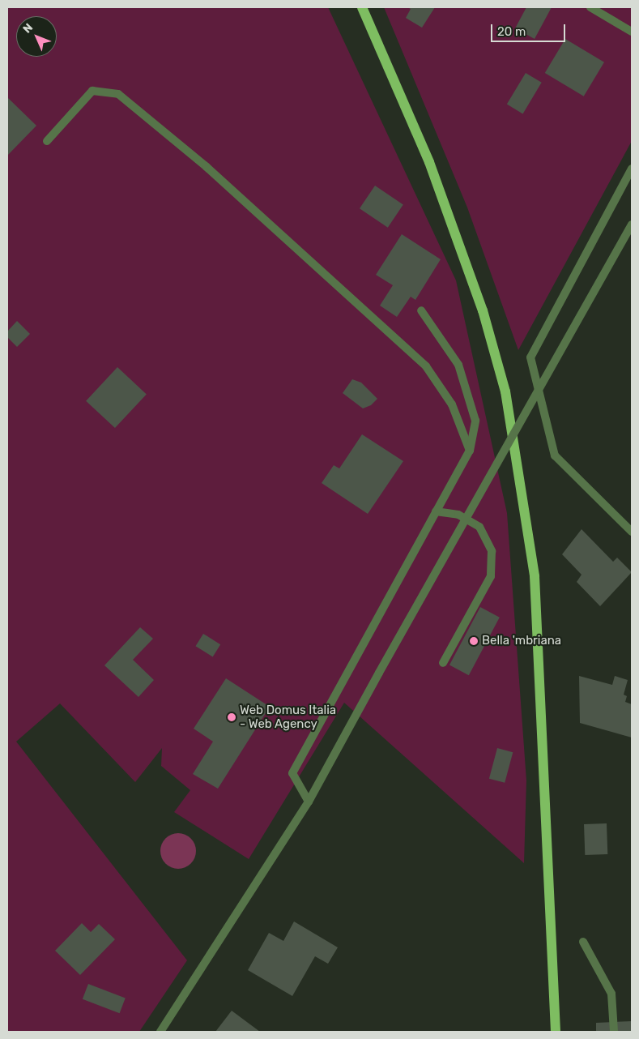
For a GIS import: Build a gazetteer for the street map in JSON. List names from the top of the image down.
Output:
{
  "places": ["Bella 'mbriana", "Web Domus Italia - Web Agency"],
  "scale_bar": "20 m",
  "north": "top left"
}
